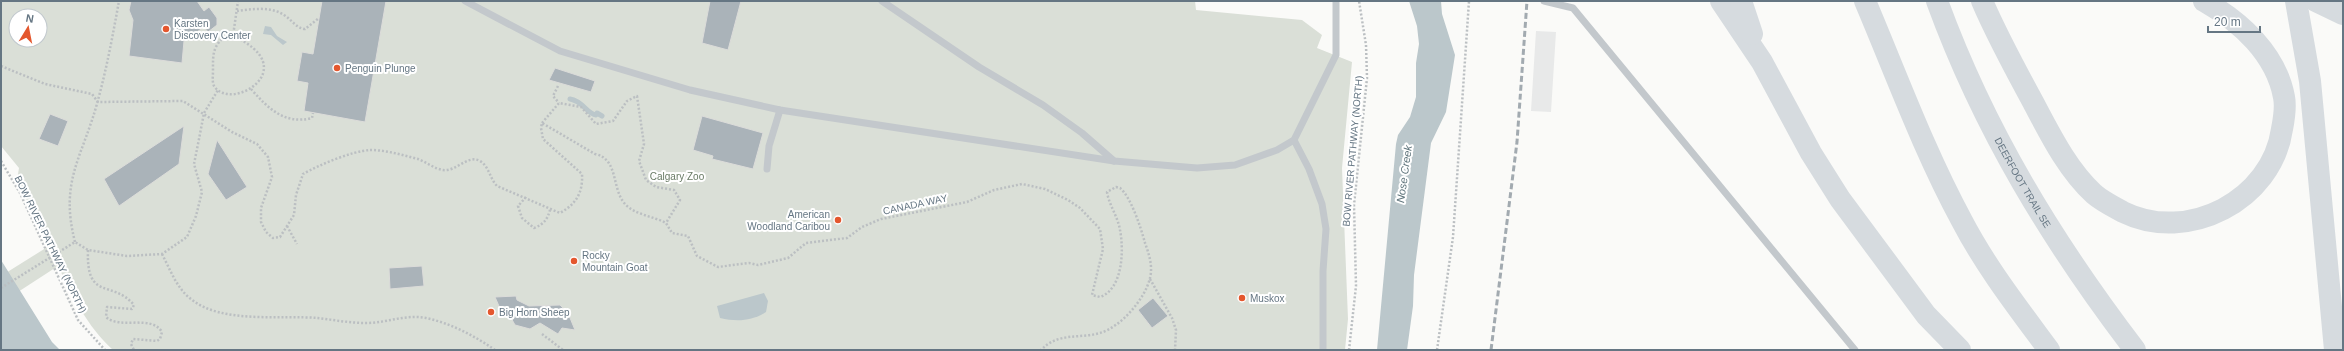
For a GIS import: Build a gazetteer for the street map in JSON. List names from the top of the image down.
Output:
{
  "streets": {
    "main road": ["DEERFOOT TRAIL SE"],
    "path": ["BOW RIVER PATHWAY (NORTH)", "CANADA WAY"]
  },
  "water": ["Nose Creek"],
  "parks": ["Calgary Zoo"],
  "places": [
    "Karsten Discovery Center",
    "Penguin Plunge",
    "American Woodland Caribou",
    "Rocky Mountain Goat",
    "Muskox",
    "Big Horn Sheep"
  ],
  "scale_bar": "20 m",
  "north": "top"
}
